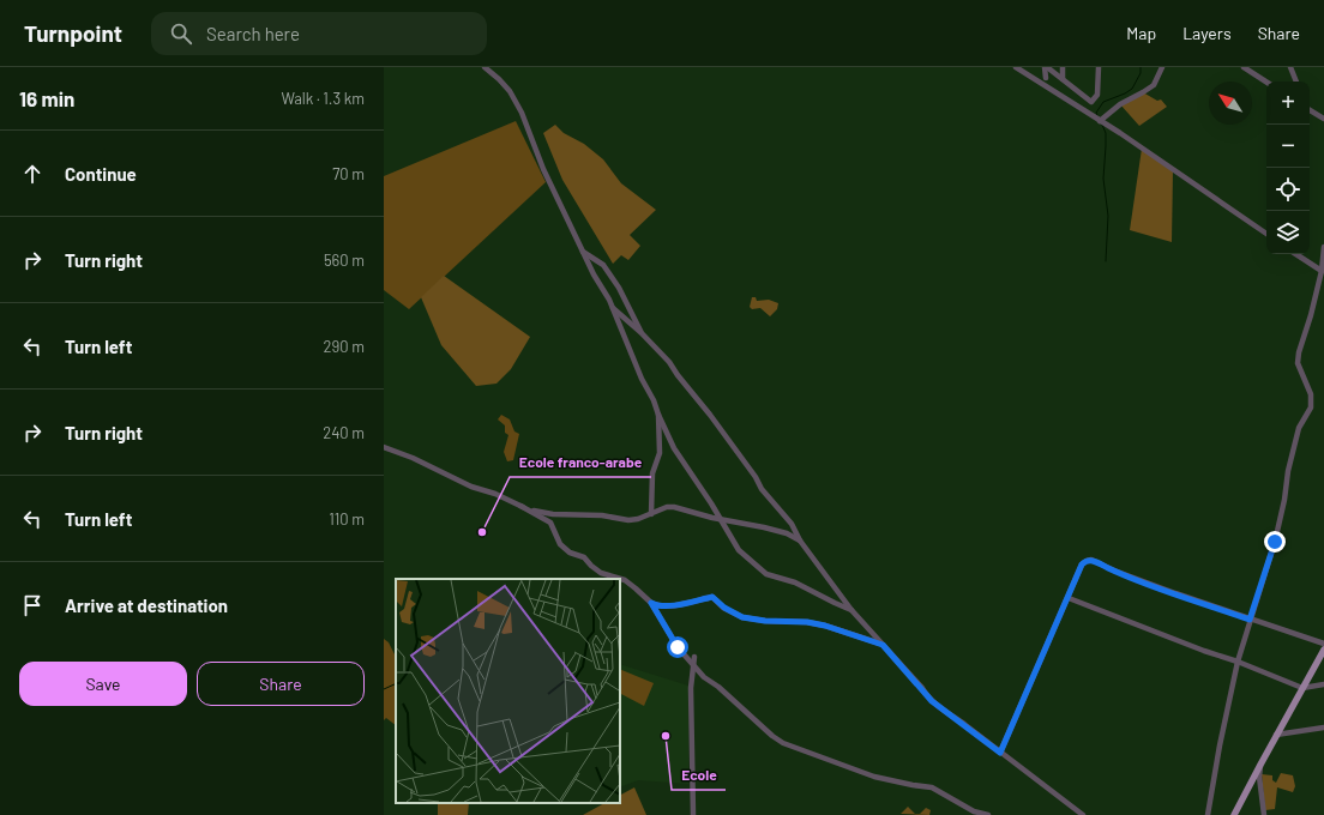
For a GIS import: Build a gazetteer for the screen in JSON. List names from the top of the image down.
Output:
{
  "places": ["Ecole franco-arabe", "Ecole"],
  "north": "top left",
  "page": {
    "header": "Turnpoint",
    "search": "Search here",
    "nav": ["Map", "Layers", "Share"],
    "heading": ["16 min", "Walk · 1.3 km"],
    "map_buttons": ["+", "−"],
    "list": [
      ["Continue", "70 m"],
      ["Turn right", "560 m"],
      ["Turn left", "290 m"],
      ["Turn right", "240 m"],
      ["Turn left", "110 m"],
      "Arrive at destination"
    ],
    "buttons": ["Save", "Share"]
  }
}
